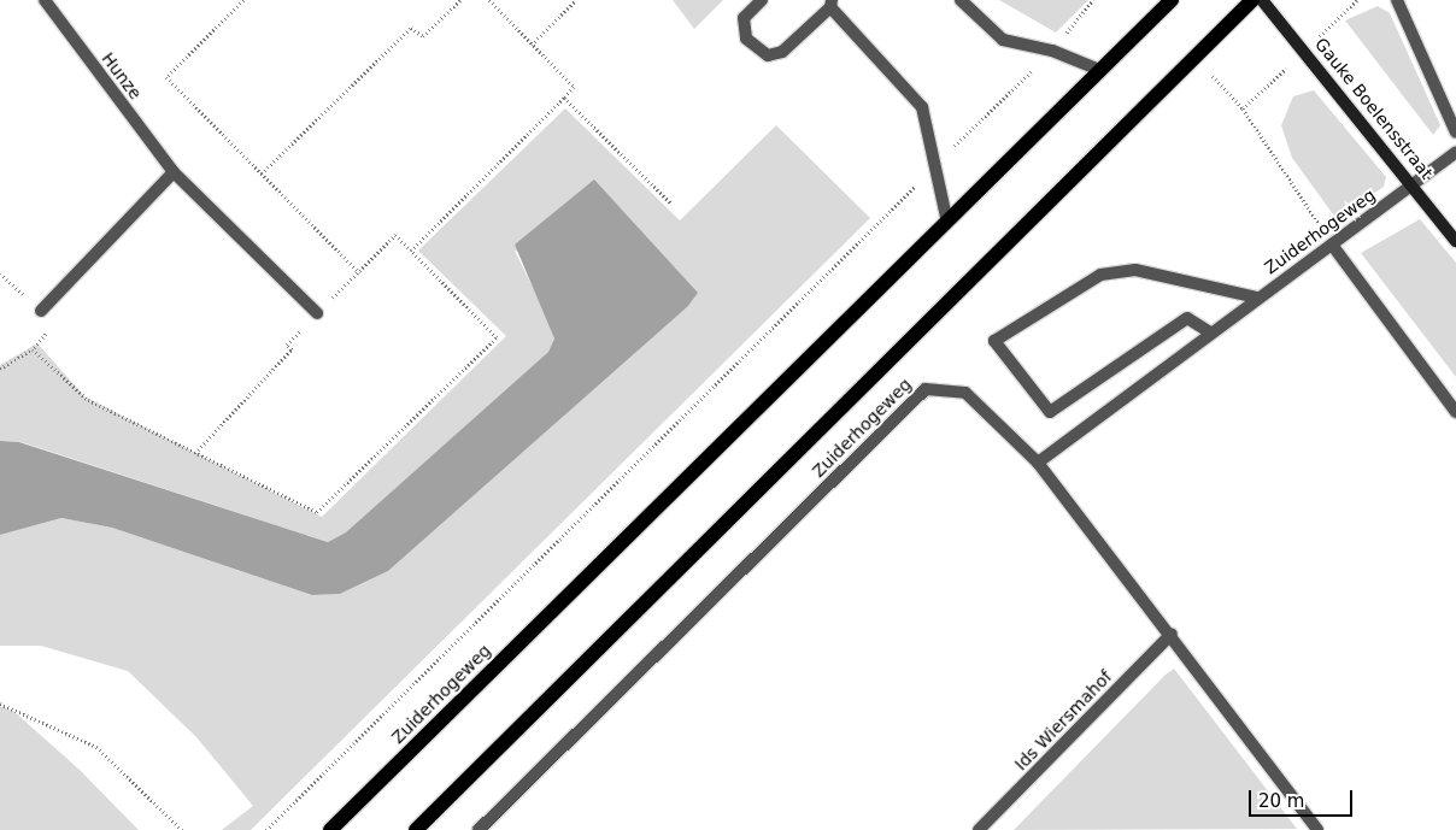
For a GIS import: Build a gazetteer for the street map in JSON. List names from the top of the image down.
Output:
{
  "streets": {
    "main road": ["Gauke Boelensstraat", "Zuiderhogeweg"],
    "street": ["Hunze", "Ids Wiersmahof"]
  },
  "crossings": [
    ["Gauke Boelensstraat", "Zuiderhogeweg"]
  ],
  "scale_bar": "20 m"
}
